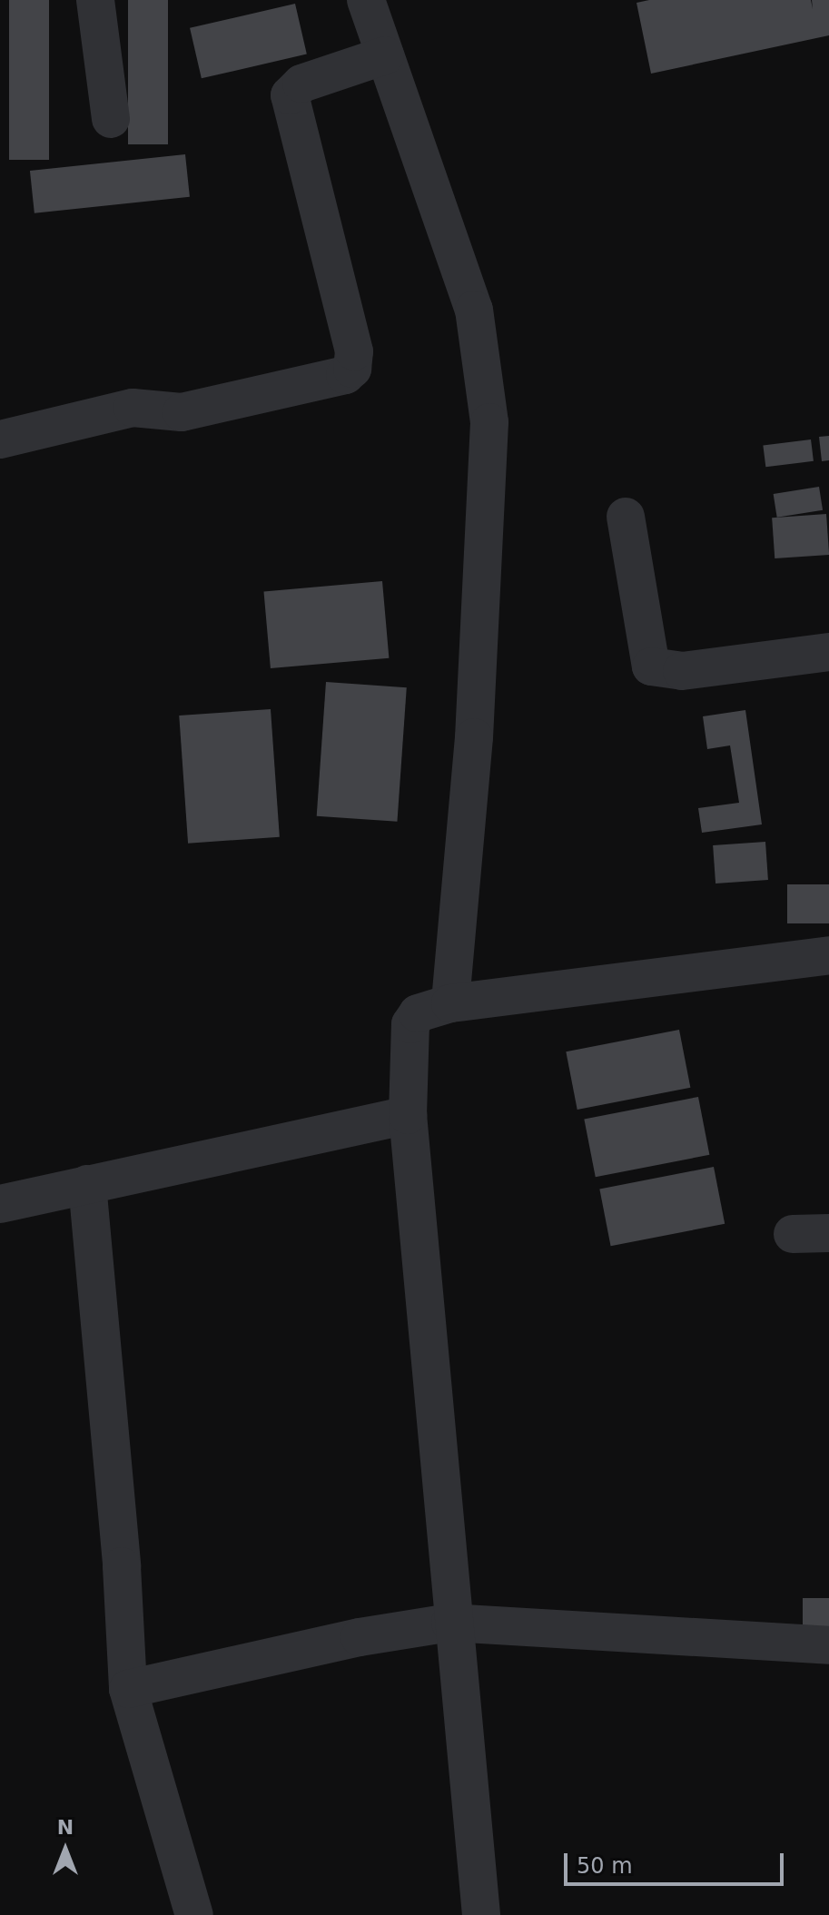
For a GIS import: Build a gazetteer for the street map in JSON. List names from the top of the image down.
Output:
{
  "scale_bar": "50 m",
  "north": "top"
}
